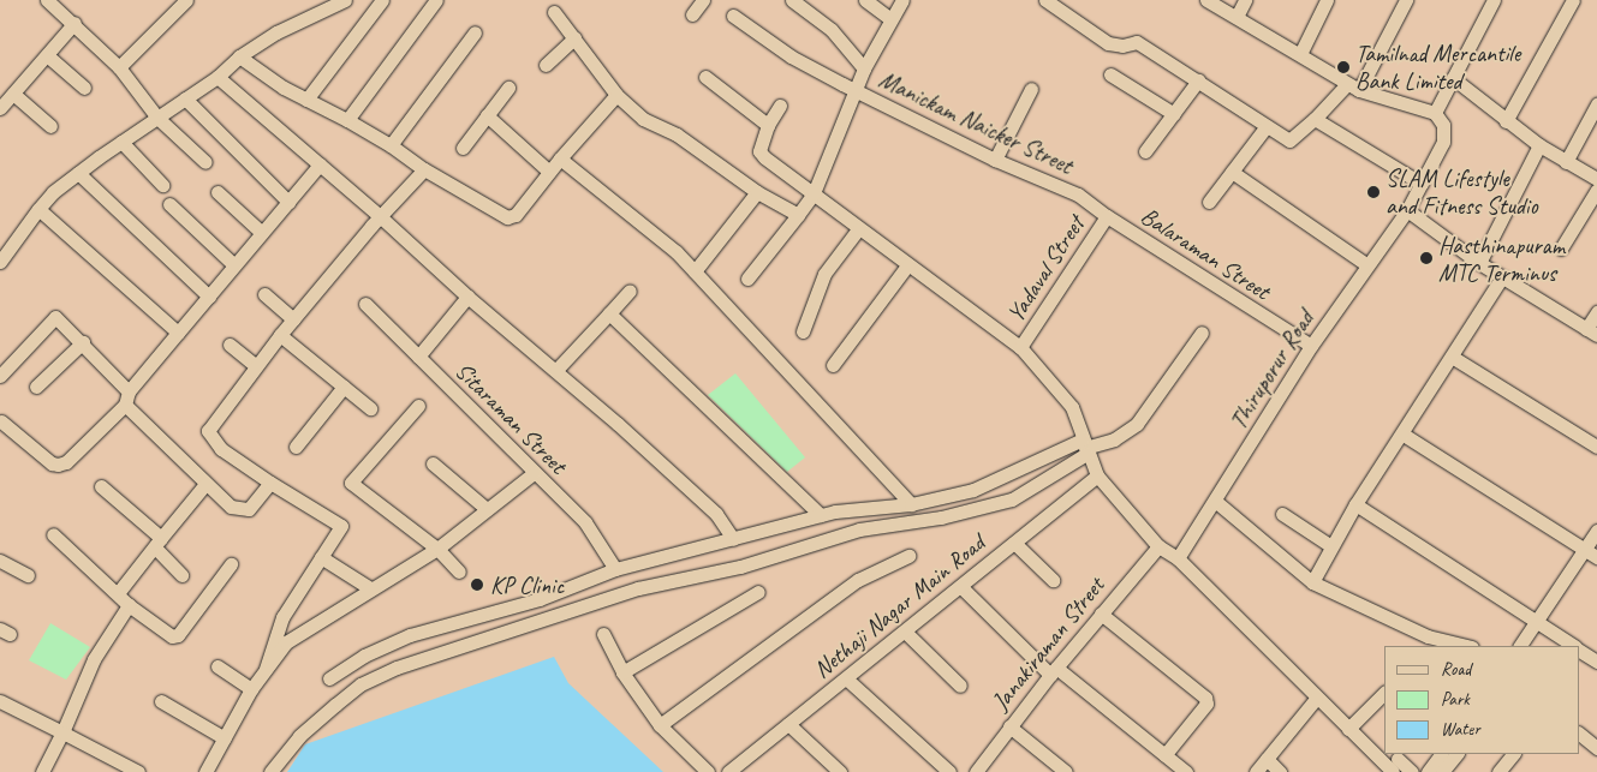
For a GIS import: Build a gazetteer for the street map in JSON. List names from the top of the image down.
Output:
{
  "streets": {
    "street": [
      "Manickam Naicker Street",
      "Balaraman Street",
      "Yadaval Street",
      "Thiruporur Road",
      "Sitaraman Street",
      "Nethaji Nagar Main Road",
      "Janakiraman Street"
    ]
  },
  "crossings": [
    ["Manickam Naicker Street", "Yadaval Street"],
    ["Balaraman Street", "Yadaval Street"],
    ["Balaraman Street", "Thiruporur Road"]
  ],
  "places": [
    "Tamilnad Mercantile Bank Limited",
    "SLAM Lifestyle and Fitness Studio",
    "Hasthinapuram MTC Terminus",
    "KP Clinic"
  ],
  "legend": ["Road", "Park", "Water"]
}
